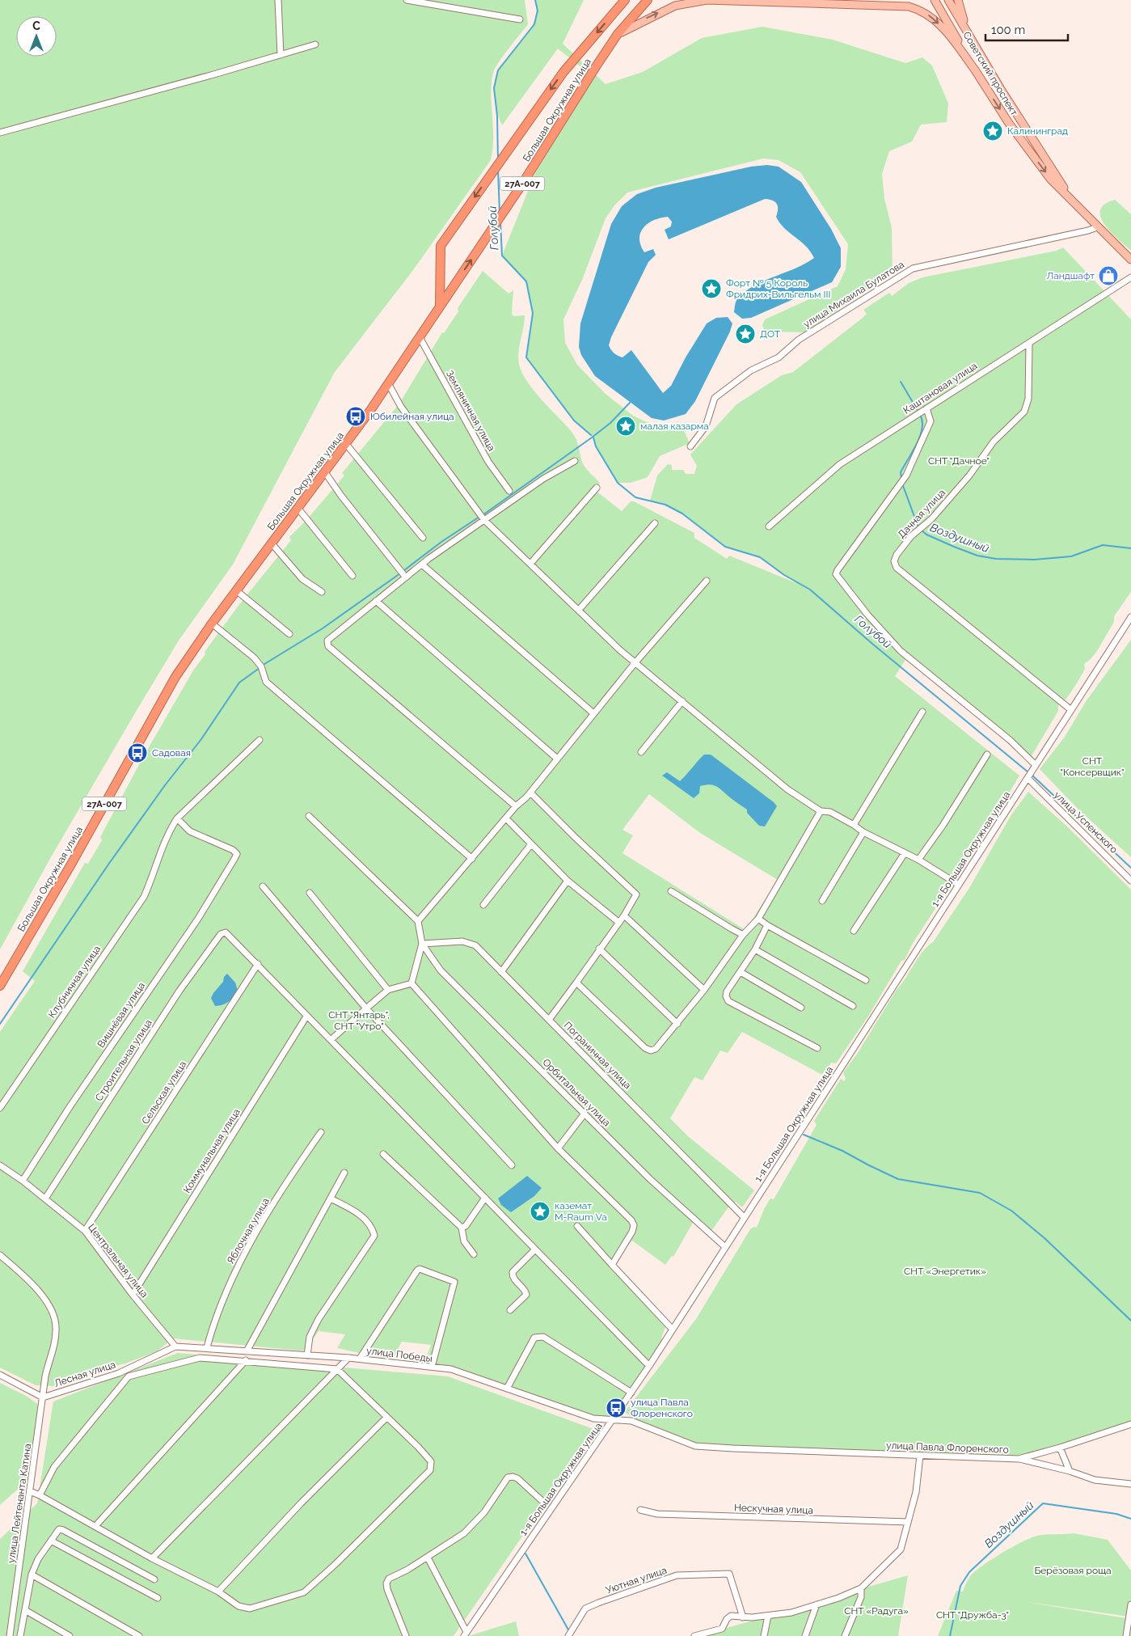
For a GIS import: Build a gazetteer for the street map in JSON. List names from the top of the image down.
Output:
{
  "streets": {
    "highway": ["Большая Окружная улица", "27А-007"],
    "main road": ["Советский проспект"],
    "street": [
      "улица Михаила Булатова",
      "Каштановая улица",
      "Земляничная улица",
      "Дачная улица",
      "улица Успенского",
      "1-я Большая Окружная улица",
      "Клубничная улица",
      "Вишнёвая улица",
      "Пограничная улица",
      "Строительная улица",
      "Сельская улица",
      "Орбитальная улица",
      "Коммунальная улица",
      "Яблочная улица",
      "Центральная улица",
      "улица Победы",
      "Лесная улица",
      "улица Павла Флоренского",
      "улица Лейтенанта Катина",
      "Нескучная улица",
      "Уютная улица"
    ]
  },
  "crossings": [
    ["Советский проспект", "улица Михаила Булатова"],
    ["Большая Окружная улица", "Земляничная улица"],
    ["Каштановая улица", "Дачная улица"],
    ["Дачная улица", "1-я Большая Окружная улица"],
    ["улица Успенского", "1-я Большая Окружная улица"],
    ["1-я Большая Окружная улица", "Пограничная улица"],
    ["1-я Большая Окружная улица", "Орбитальная улица"],
    ["1-я Большая Окружная улица", "улица Победы"],
    ["1-я Большая Окружная улица", "улица Павла Флоренского"],
    ["Клубничная улица", "Вишнёвая улица"],
    ["Вишнёвая улица", "Центральная улица"],
    ["Пограничная улица", "Орбитальная улица"],
    ["Строительная улица", "Сельская улица"],
    ["Строительная улица", "Центральная улица"],
    ["Сельская улица", "Центральная улица"],
    ["Коммунальная улица", "Центральная улица"],
    ["Яблочная улица", "улица Победы"],
    ["Центральная улица", "улица Победы"],
    ["Центральная улица", "Лесная улица"],
    ["улица Победы", "Лесная улица"],
    ["улица Победы", "улица Павла Флоренского"],
    ["Лесная улица", "улица Лейтенанта Катина"]
  ],
  "water": ["Голубой", "Воздушный"],
  "parks": [
    "СНТ \"Дачное\"",
    "СНТ \"Консервщик\"",
    "СНТ \"Янтарь\", СНТ \"Утро\"",
    "СНТ «Энергетик»",
    "Берёзовая роща",
    "СНТ «Радуга»",
    "СНТ \"Дружба-3\""
  ],
  "places": {
    "place": [
      "Калининград",
      "Форт № 5 Король Фридрих-Вильгельм III",
      "ДОТ",
      "малая казарма",
      "каземат M-Raum Va"
    ],
    "shop": ["Ландшафт"],
    "bus stop": ["Юбилейная улица", "Садовая", "улица Павла Флоренского"]
  },
  "scale_bar": "100 m",
  "north": "top"
}
